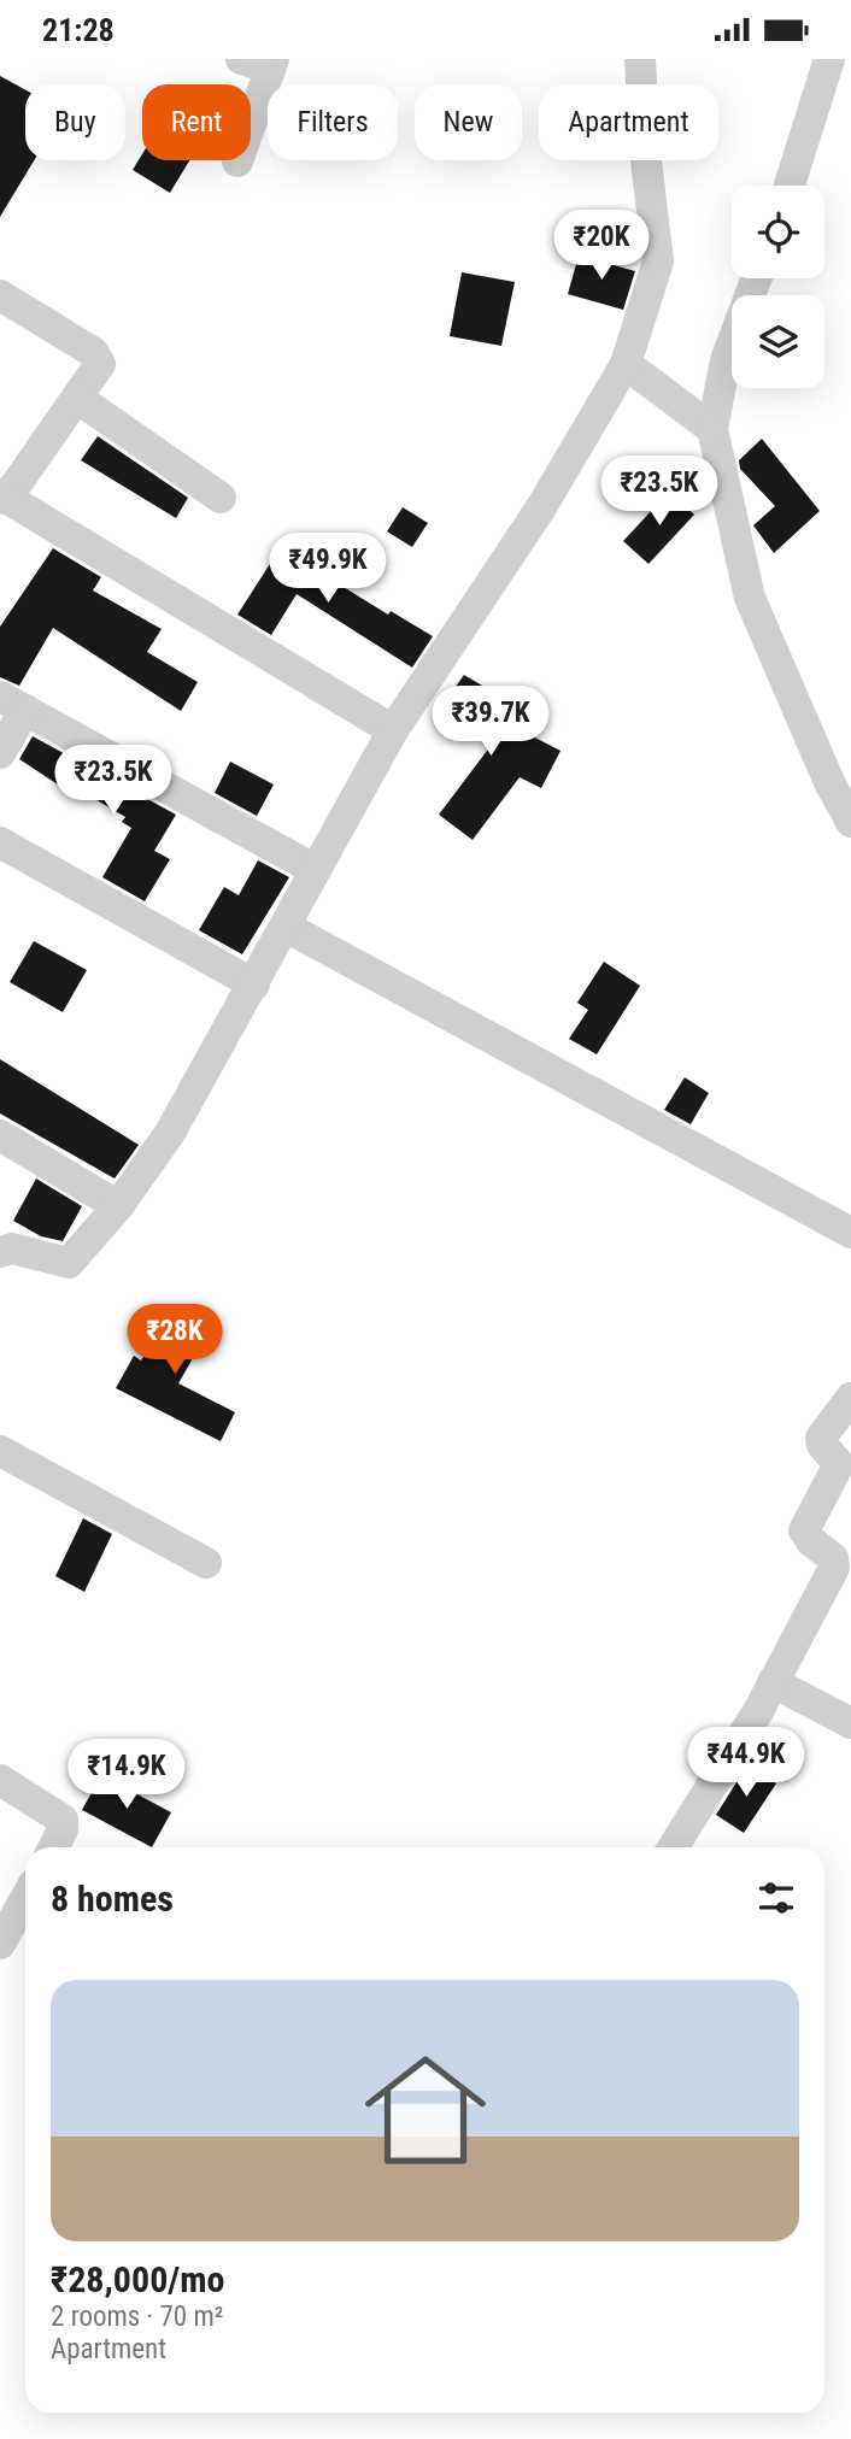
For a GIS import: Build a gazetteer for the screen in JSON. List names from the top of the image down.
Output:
{
  "page": {
    "status": "21:28",
    "chip": [
      "Buy",
      "Rent",
      "Filters",
      "New",
      "Apartment"
    ],
    "price": [
      "₹20K",
      "₹23.5K",
      "₹49.9K",
      "₹39.7K",
      "₹23.5K",
      "₹28K",
      "₹44.9K",
      "₹14.9K"
    ],
    "heading": "8 homes",
    "list": [
      {
        "name": "₹28,000/mo",
        "note": "2 rooms · 70 m² · Apartment"
      }
    ]
  }
}
